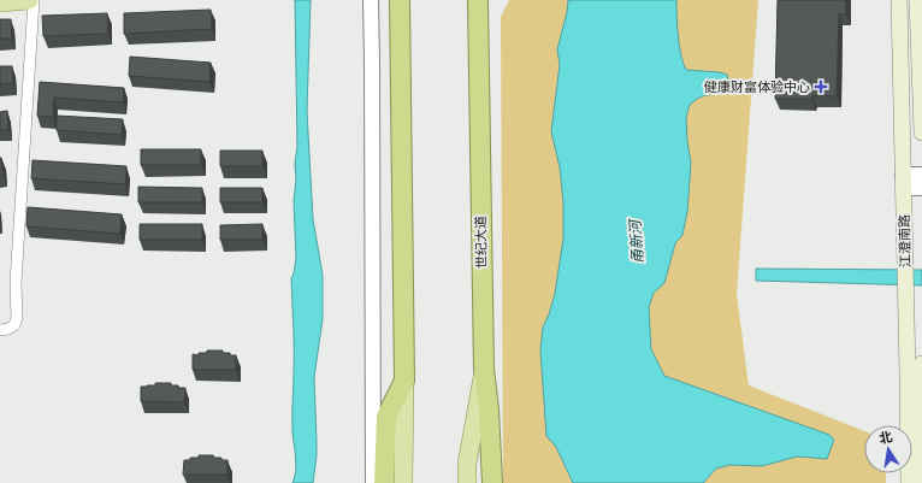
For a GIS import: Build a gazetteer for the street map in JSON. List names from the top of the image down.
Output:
{
  "streets": {
    "highway": ["世纪大道"],
    "main road": ["江澄南路"]
  },
  "water": ["甬新河"],
  "places": {
    "health": ["健康财富体验中心"]
  },
  "north": "top"
}
